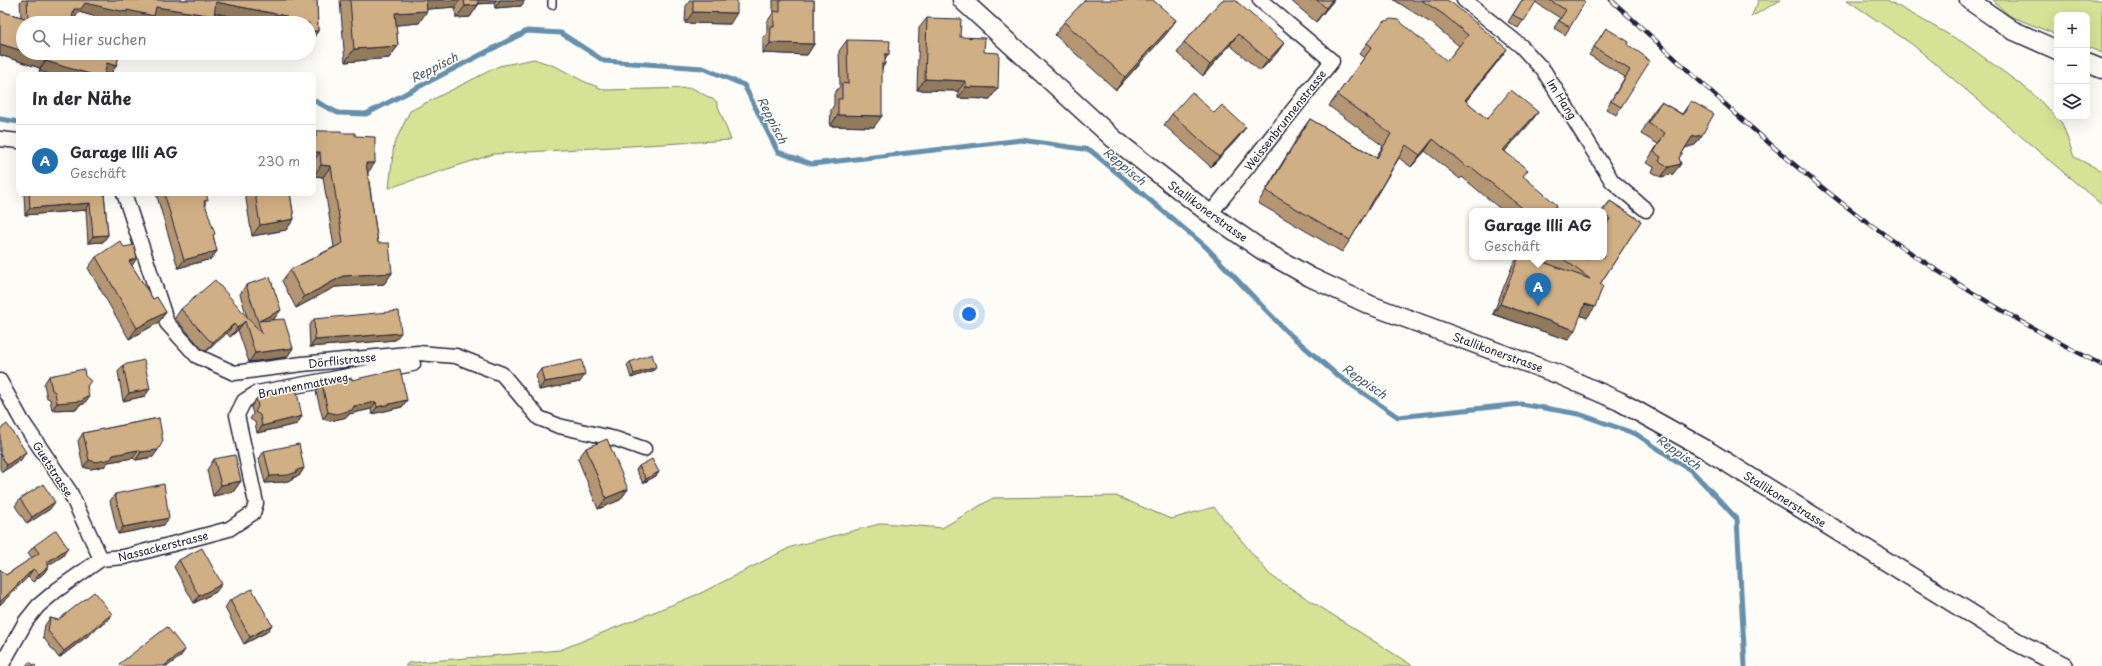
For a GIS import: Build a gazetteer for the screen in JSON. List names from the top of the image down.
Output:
{
  "streets": {
    "street": [
      "Im Hang",
      "Weissenbrunnenstrasse",
      "Stallikonerstrasse",
      "Dörflistrasse",
      "Brunnenmattweg",
      "Guetstrasse",
      "Nassackerstrasse"
    ]
  },
  "crossings": [
    ["Weissenbrunnenstrasse", "Stallikonerstrasse"],
    ["Brunnenmattweg", "Nassackerstrasse"],
    ["Guetstrasse", "Nassackerstrasse"]
  ],
  "water": ["Reppisch"],
  "page": {
    "map_buttons": ["+", "−"],
    "search": "Hier suchen",
    "heading": "In der Nähe",
    "list": [
      {
        "mark": "A",
        "name": "Garage Illi AG",
        "note": "Geschäft",
        "value": "230 m"
      }
    ],
    "popup": ["Garage Illi AG", "Geschäft"],
    "pins": "A"
  }
}
